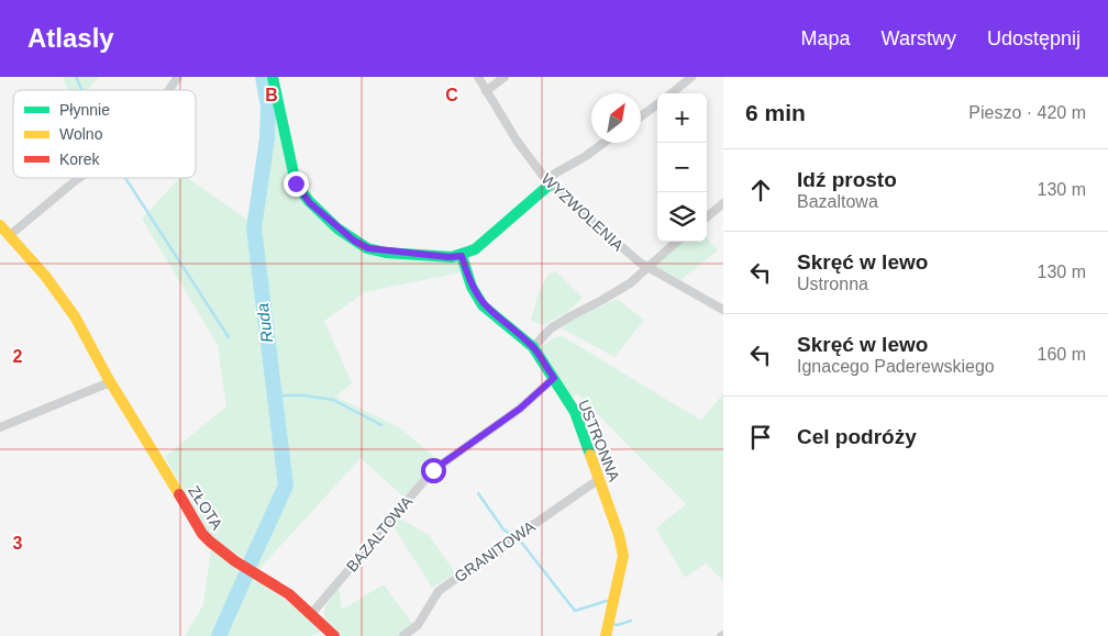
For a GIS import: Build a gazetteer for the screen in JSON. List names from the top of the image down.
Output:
{
  "streets": {
    "street": [
      "WYZWOLENIA",
      "USTRONNA",
      "ZŁOTA",
      "BAZALTOWA",
      "GRANITOWA"
    ]
  },
  "crossings": [
    ["USTRONNA", "BAZALTOWA"],
    ["USTRONNA", "GRANITOWA"],
    ["ZŁOTA", "BAZALTOWA"]
  ],
  "water": ["Ruda"],
  "legend": ["Płynnie", "Wolno", "Korek"],
  "north": "top right",
  "page": {
    "header": "Atlasly",
    "nav": ["Mapa", "Warstwy", "Udostępnij"],
    "heading": ["6 min", "Pieszo · 420 m"],
    "map_buttons": ["+", "−"],
    "list": [
      ["Idź prosto", "Bazaltowa", "130 m"],
      ["Skręć w lewo", "Ustronna", "130 m"],
      ["Skręć w lewo", "Ignacego Paderewskiego", "160 m"],
      "Cel podróży"
    ]
  },
  "grid": {
    "columns": ["B", "C"],
    "rows": ["2", "3"]
  }
}
